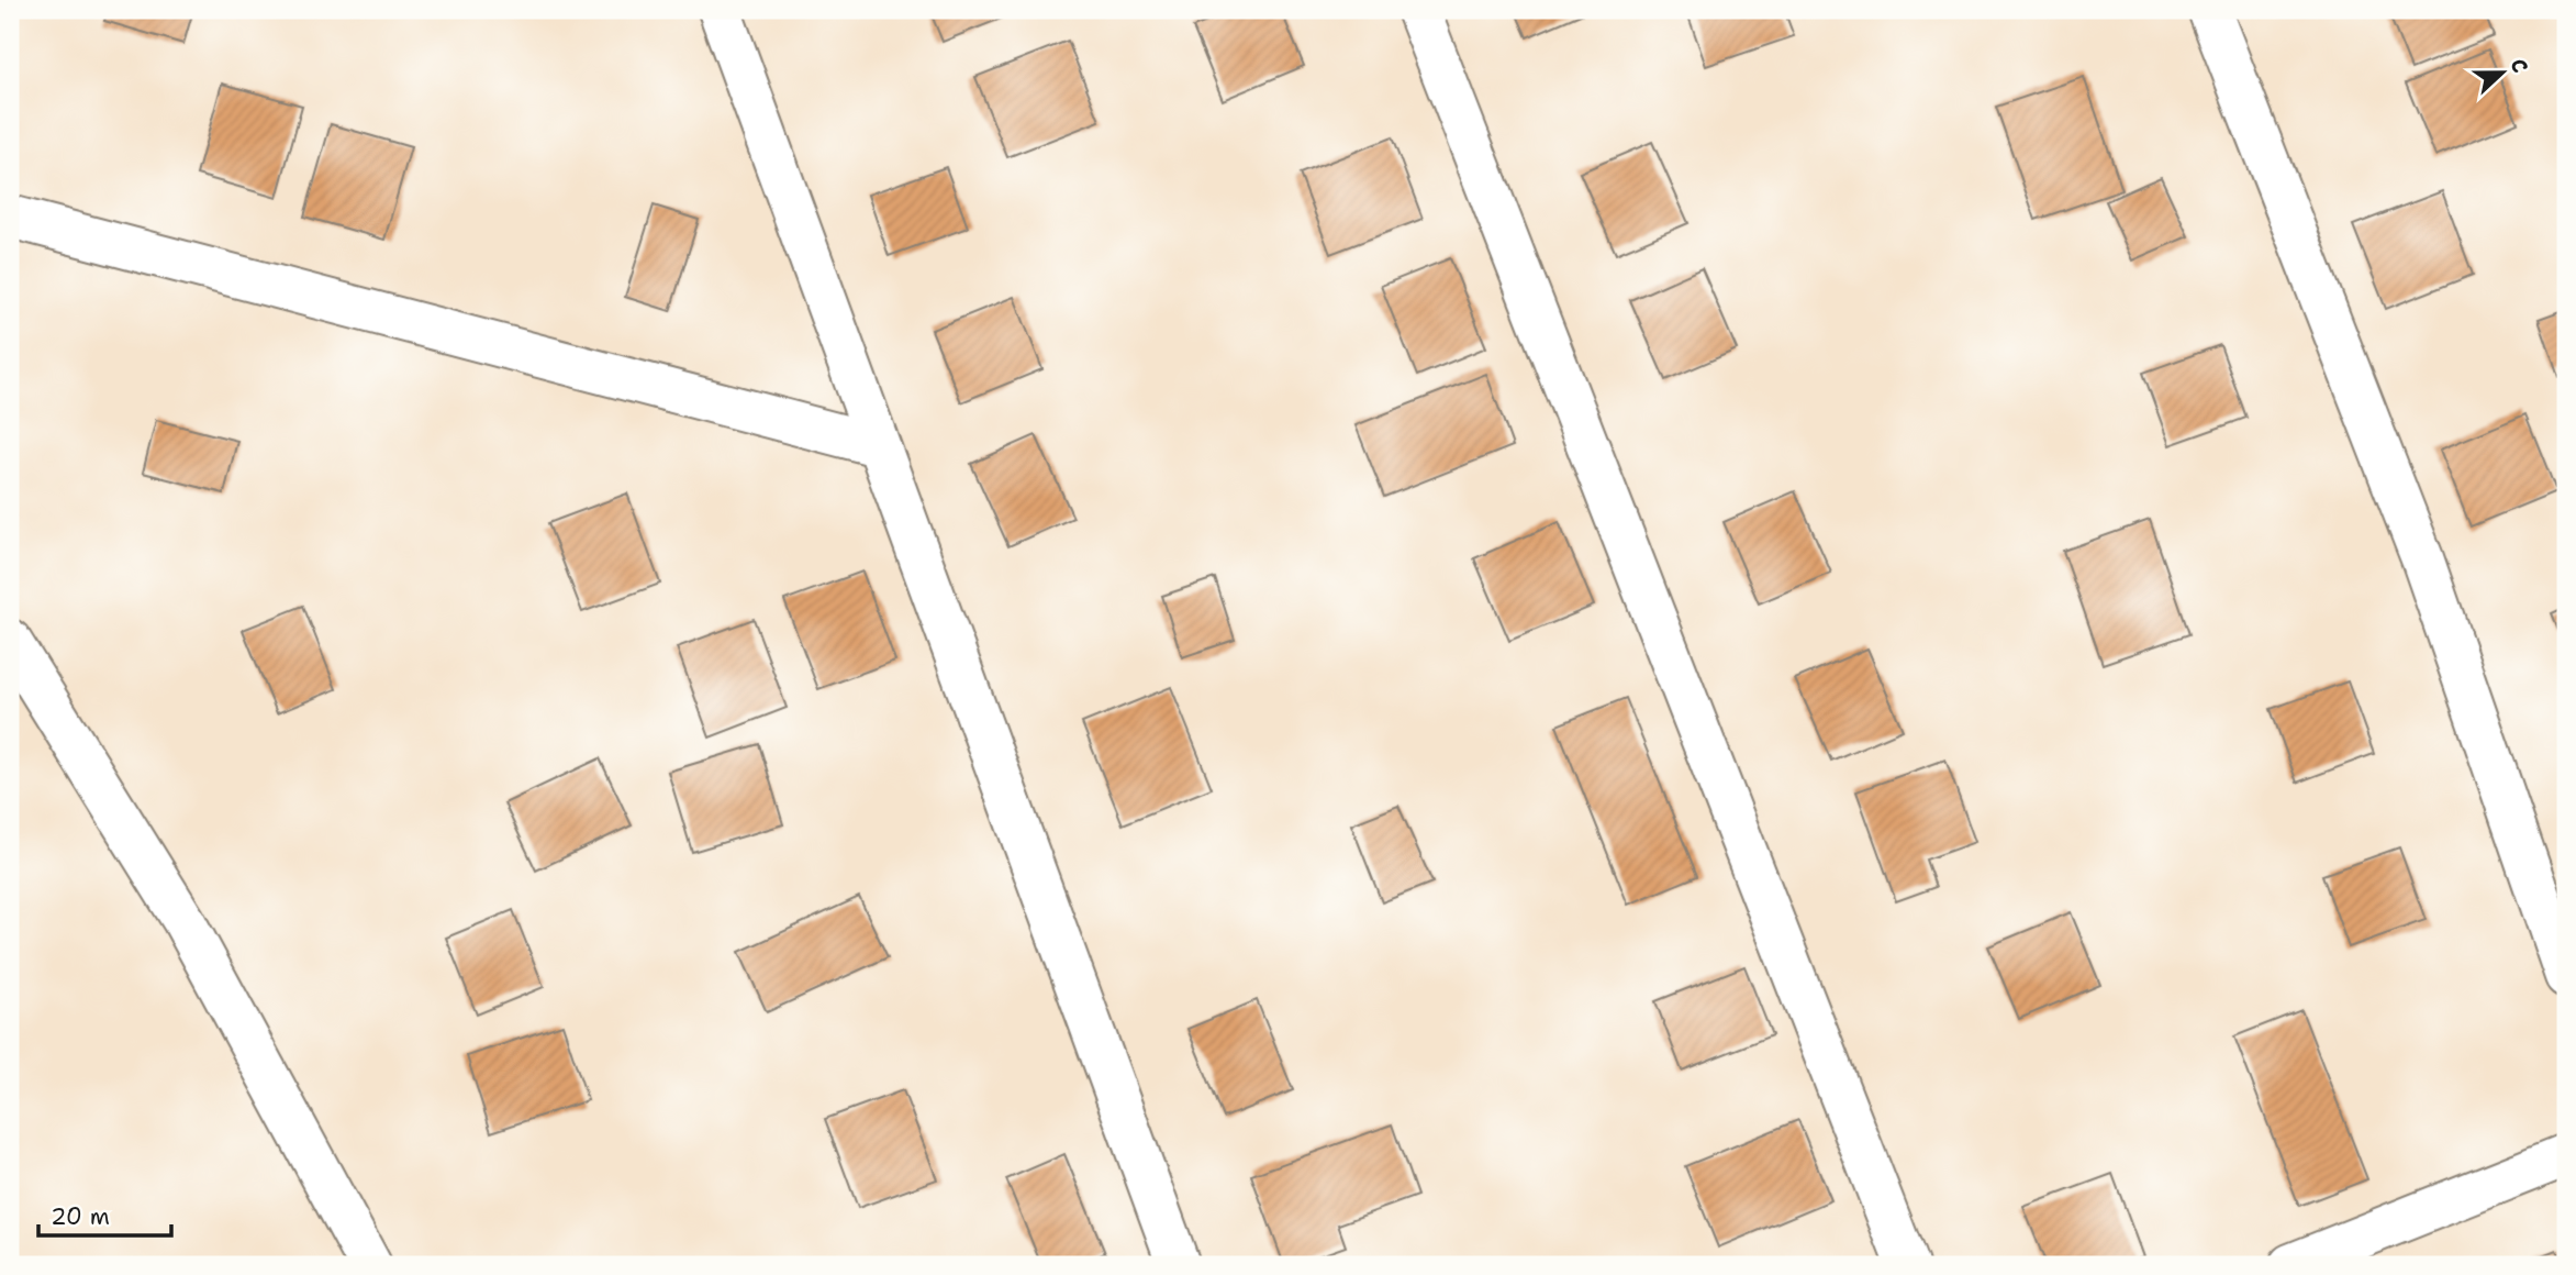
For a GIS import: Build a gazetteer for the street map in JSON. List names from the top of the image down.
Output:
{
  "scale_bar": "20 m",
  "north": "right"
}
